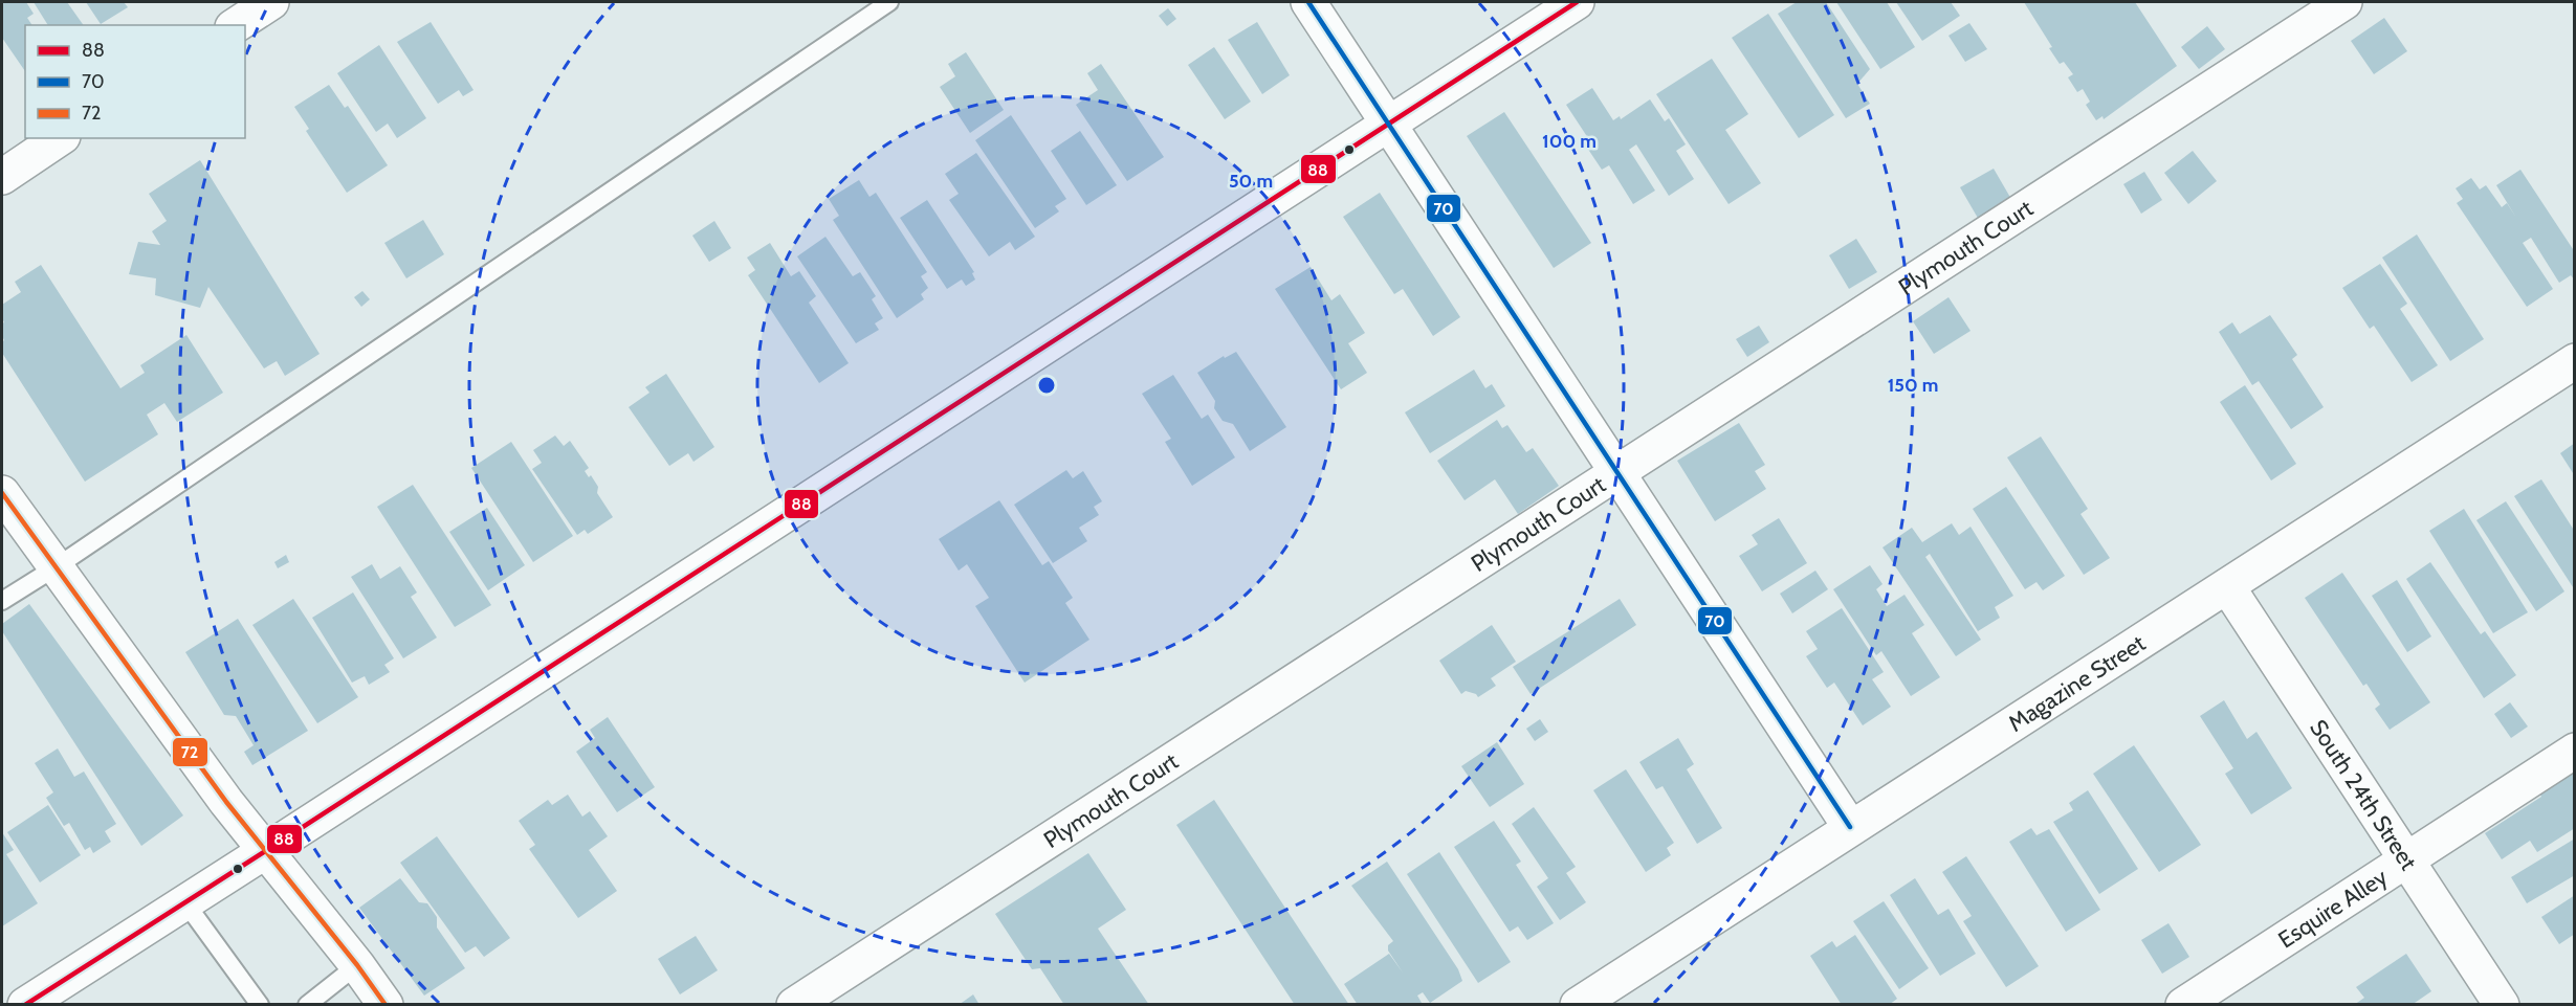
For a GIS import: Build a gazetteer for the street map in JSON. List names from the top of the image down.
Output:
{
  "streets": {
    "street": [
      "Plymouth Court",
      "Magazine Street",
      "South 24th Street",
      "Esquire Alley"
    ]
  },
  "crossings": [
    ["Magazine Street", "South 24th Street"],
    ["South 24th Street", "Esquire Alley"]
  ],
  "lines": ["transit line 88", "transit line 70", "transit line 72"],
  "legend": ["88", "70", "72"],
  "rings": ["100 m", "50 m", "150 m"]
}
